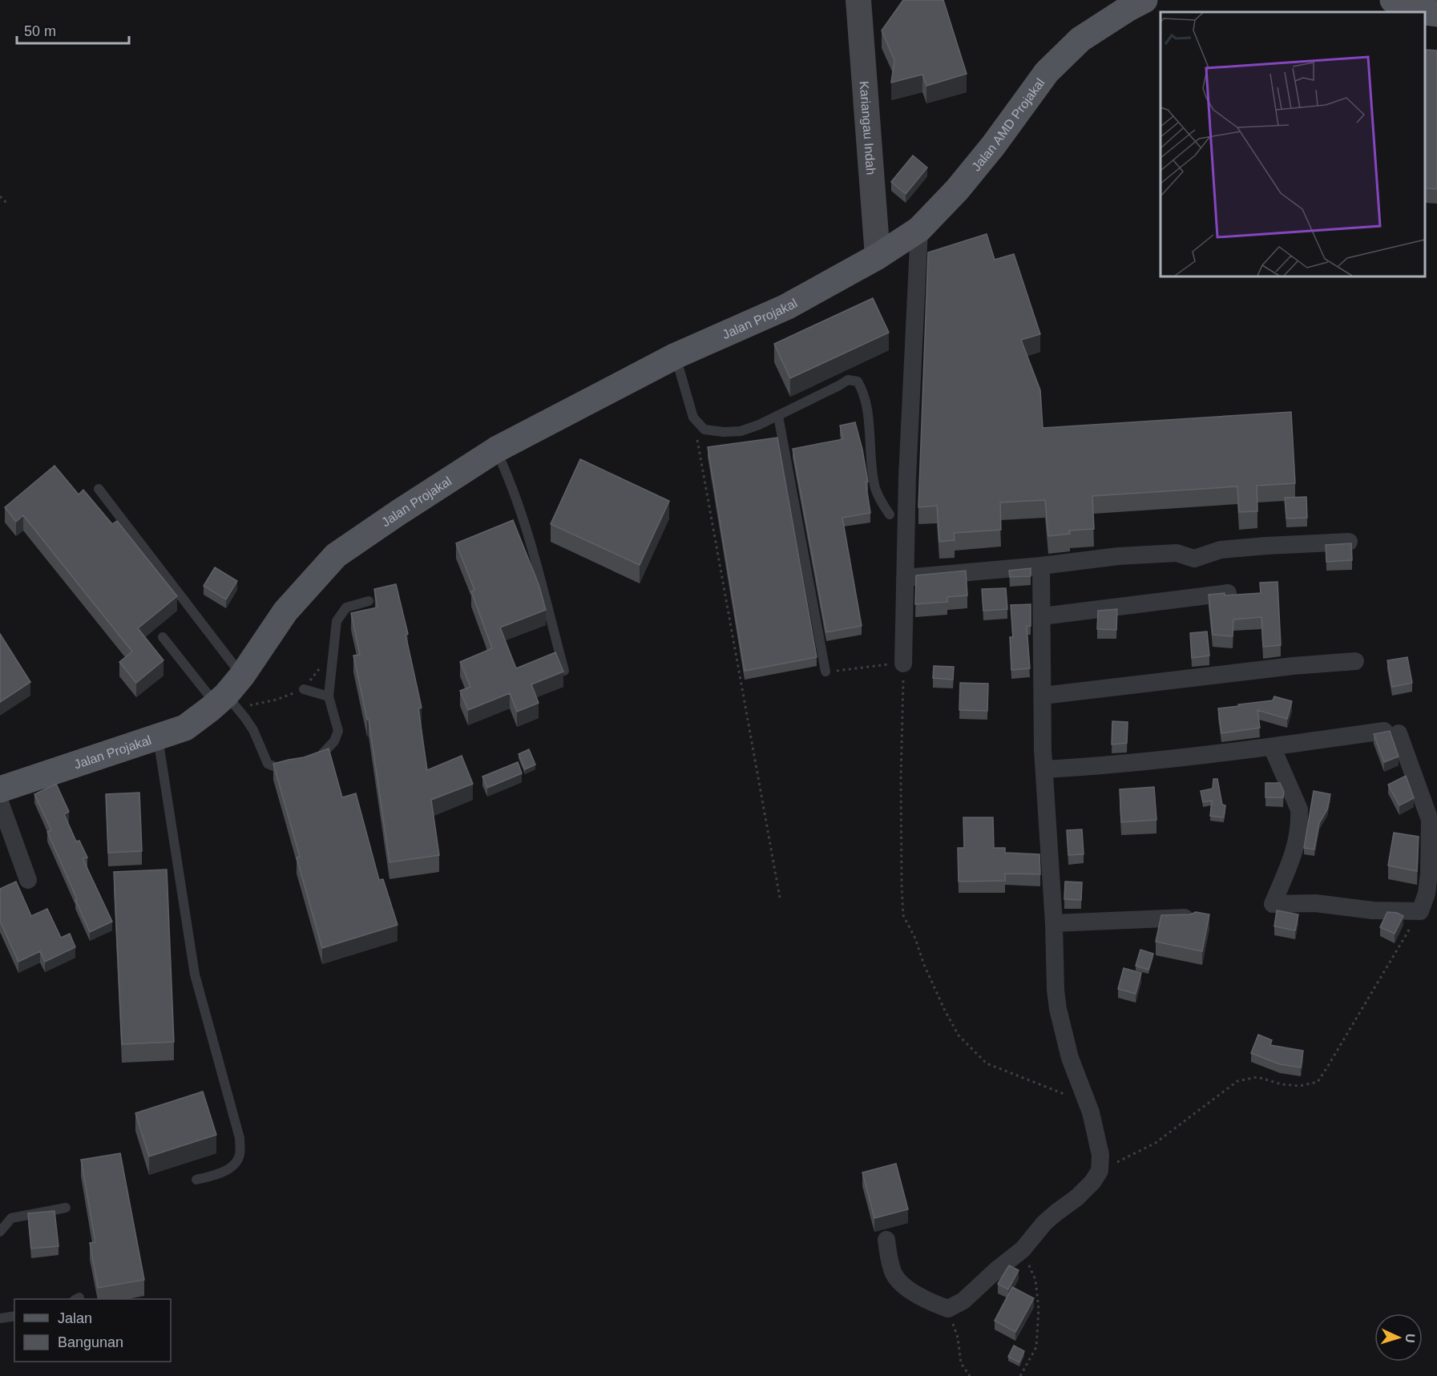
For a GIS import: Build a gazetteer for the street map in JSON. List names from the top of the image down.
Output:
{
  "streets": {
    "main road": ["Jalan AMD Projakal", "Jalan Projakal"],
    "street": ["Kariangau Indah"]
  },
  "crossings": [
    ["Jalan AMD Projakal", "Kariangau Indah"],
    ["Jalan AMD Projakal", "Jalan Projakal"],
    ["Kariangau Indah", "Jalan Projakal"]
  ],
  "legend": ["Jalan", "Bangunan"],
  "scale_bar": "50 m",
  "north": "right"
}
